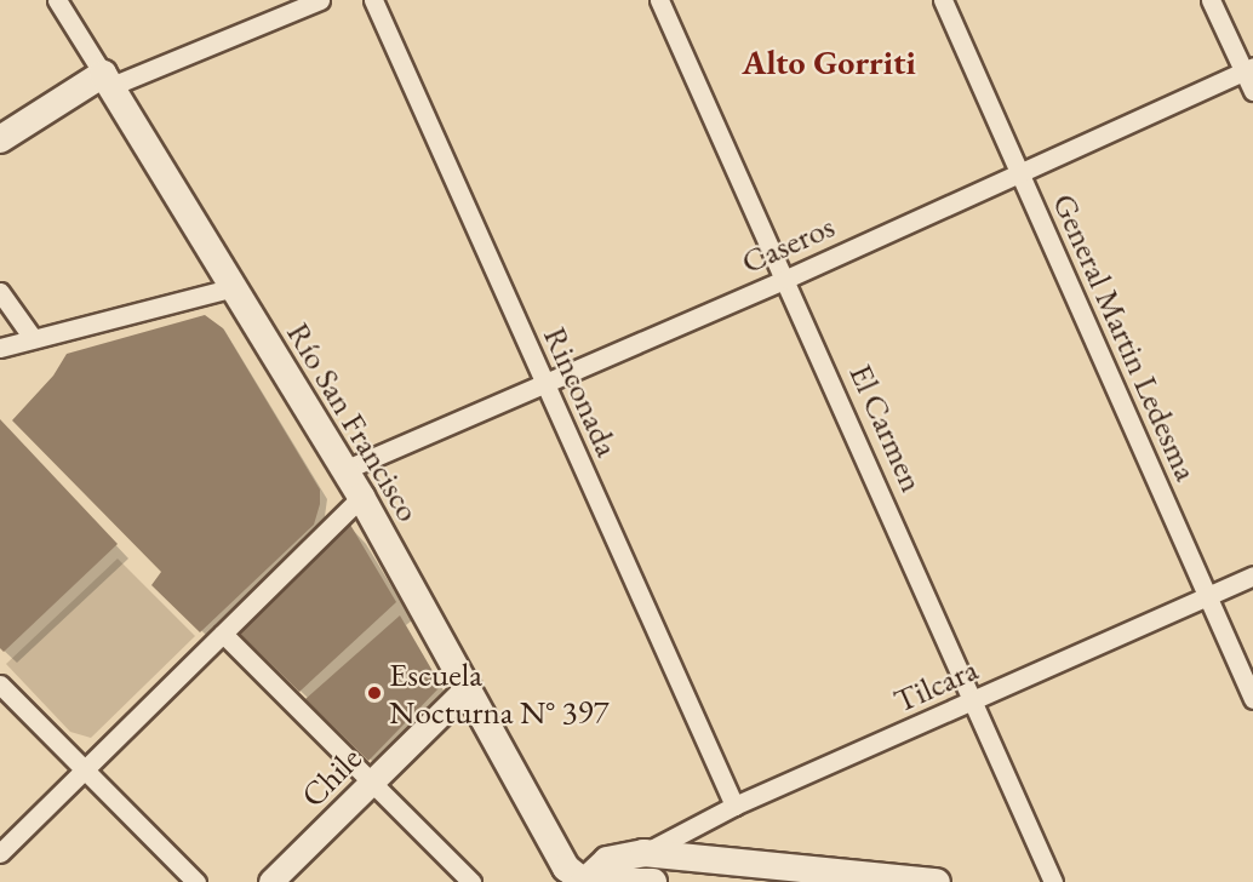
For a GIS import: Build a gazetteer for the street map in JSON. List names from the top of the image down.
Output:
{
  "streets": {
    "main road": ["Río San Francisco"],
    "street": [
      "Caseros",
      "General Martin Ledesma",
      "Rinconada",
      "El Carmen",
      "Tilcara",
      "Chile"
    ]
  },
  "crossings": [
    ["Caseros", "General Martin Ledesma"],
    ["Caseros", "Rinconada"],
    ["Caseros", "Río San Francisco"],
    ["Caseros", "El Carmen"],
    ["General Martin Ledesma", "Tilcara"],
    ["Rinconada", "Tilcara"],
    ["Río San Francisco", "Chile"],
    ["El Carmen", "Tilcara"]
  ],
  "districts": ["Alto Gorriti"],
  "places": ["Escuela Nocturna N° 397"]
}
